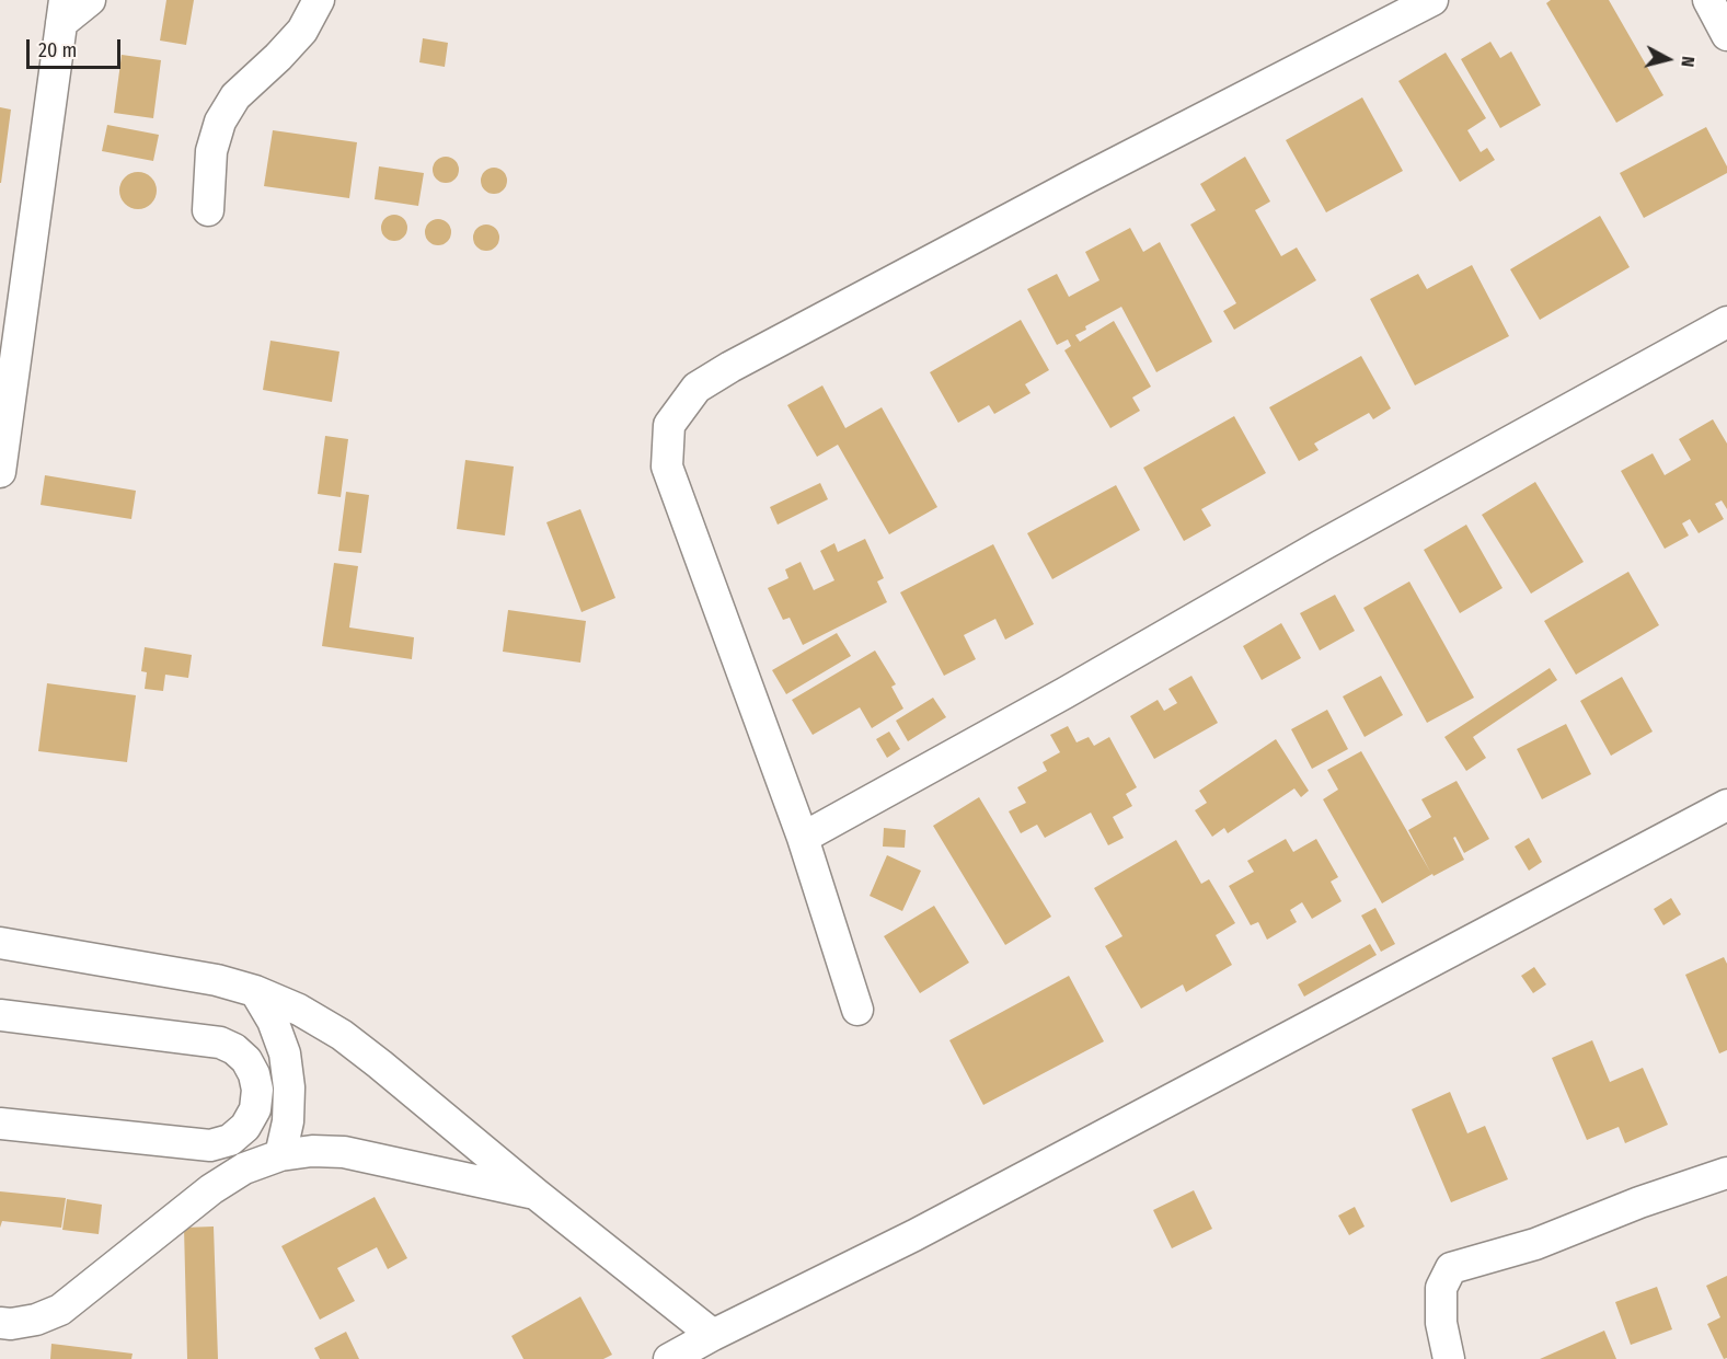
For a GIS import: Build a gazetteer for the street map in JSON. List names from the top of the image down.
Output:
{
  "scale_bar": "20 m",
  "north": "right"
}
